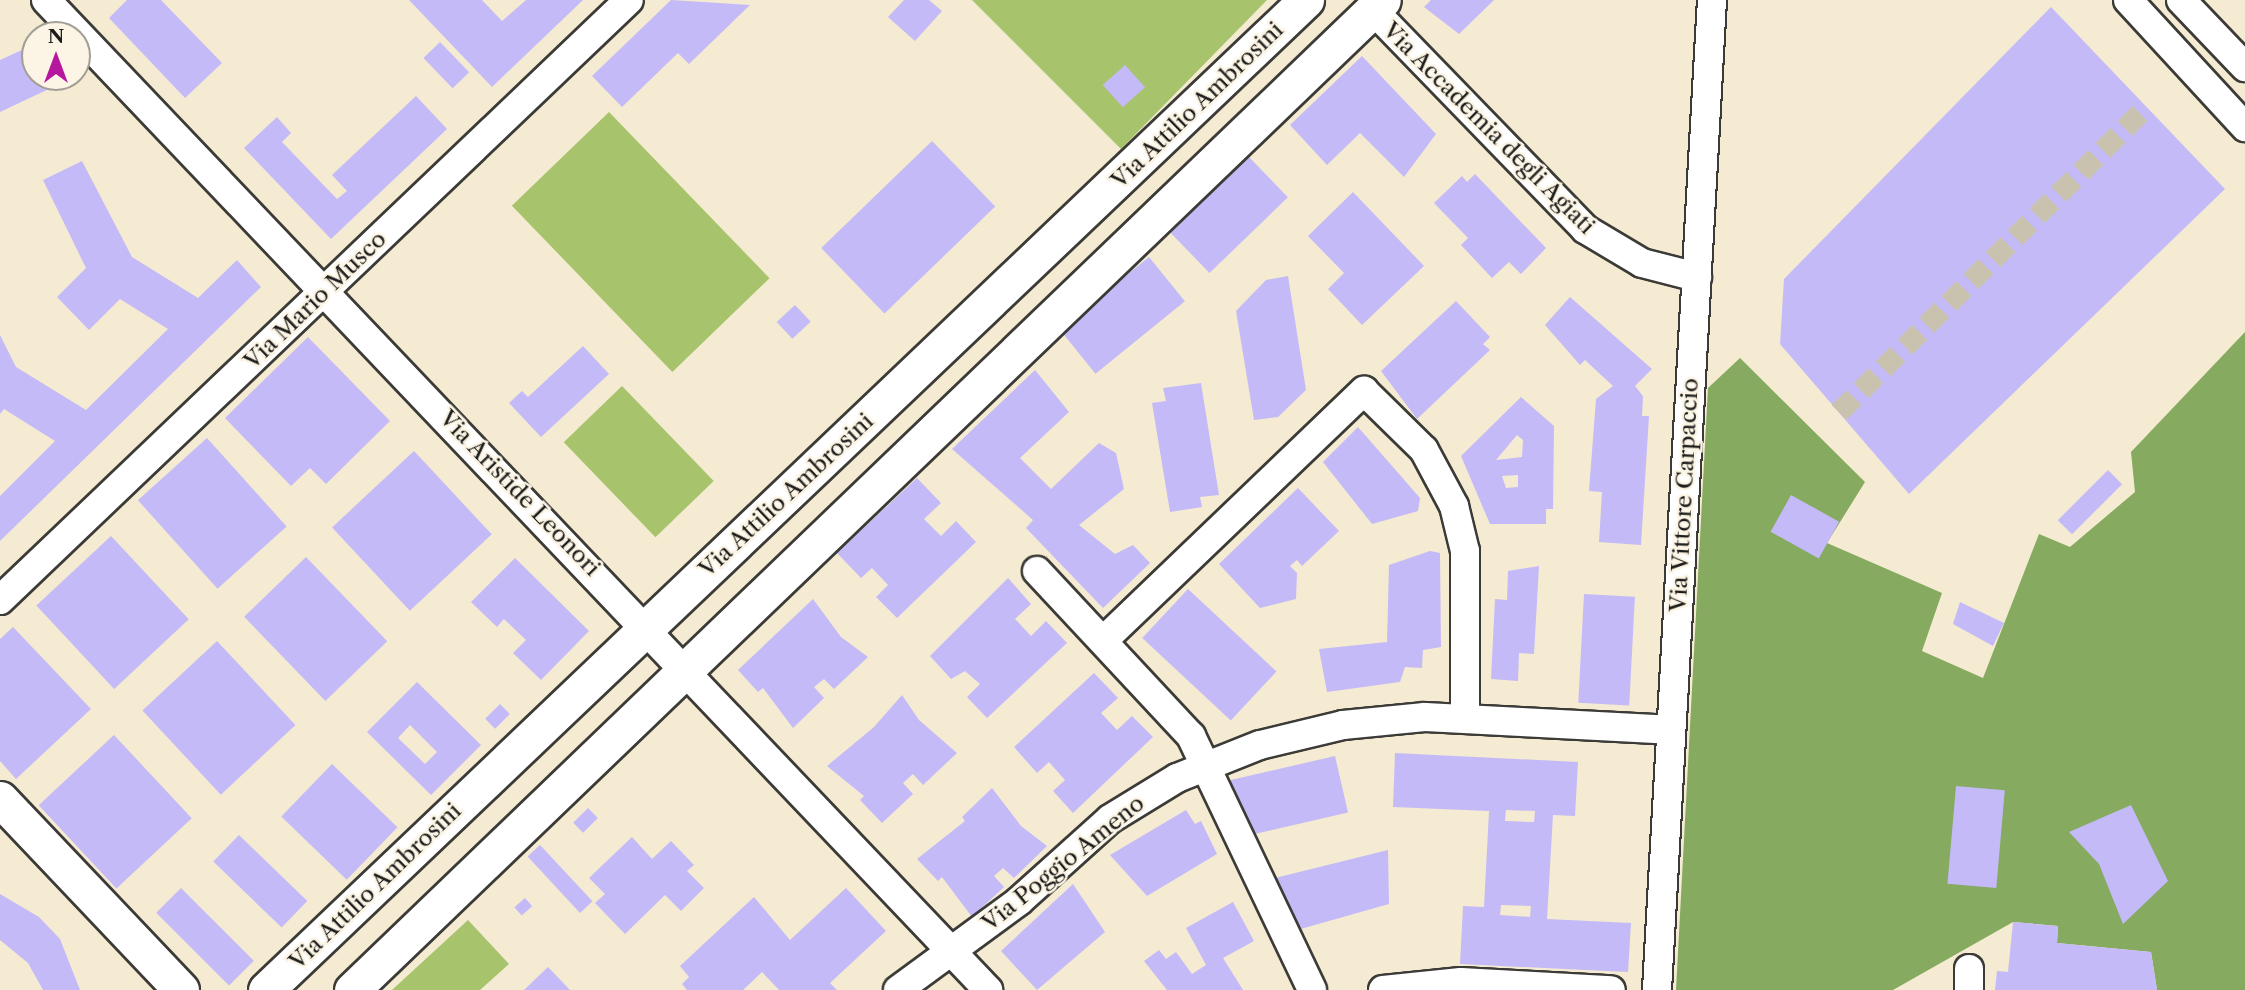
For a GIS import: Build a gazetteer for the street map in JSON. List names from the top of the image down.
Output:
{
  "streets": {
    "street": [
      "Via Attilio Ambrosini",
      "Via Accademia degli Agiati",
      "Via Mario Musco",
      "Via Aristide Leonori",
      "Via Vittore Carpaccio",
      "Via Poggio Ameno"
    ]
  },
  "crossings": [
    ["Via Attilio Ambrosini", "Via Aristide Leonori"],
    ["Via Accademia degli Agiati", "Via Vittore Carpaccio"],
    ["Via Mario Musco", "Via Aristide Leonori"],
    ["Via Aristide Leonori", "Via Poggio Ameno"],
    ["Via Vittore Carpaccio", "Via Poggio Ameno"]
  ],
  "north": "top"
}
